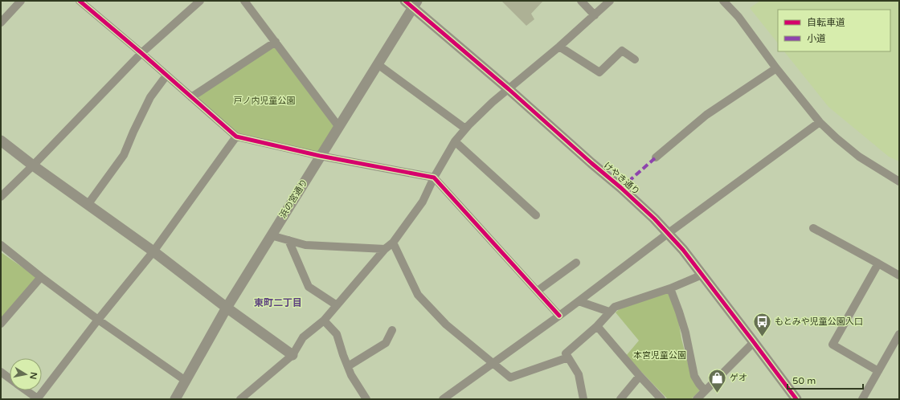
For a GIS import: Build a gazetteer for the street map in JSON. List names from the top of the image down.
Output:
{
  "streets": {
    "street": ["けやき通り", "浜の宮通り"]
  },
  "crossings": [
    ["けやき通り", "浜の宮通り"]
  ],
  "districts": ["東町二丁目"],
  "parks": ["戸ノ内児童公園", "本宮児童公園"],
  "places": {
    "bus stop": ["もとみや児童公園入口"],
    "shop": ["ゲオ"]
  },
  "legend": ["自転車道", "小道"],
  "scale_bar": "50 m",
  "north": "right"
}
